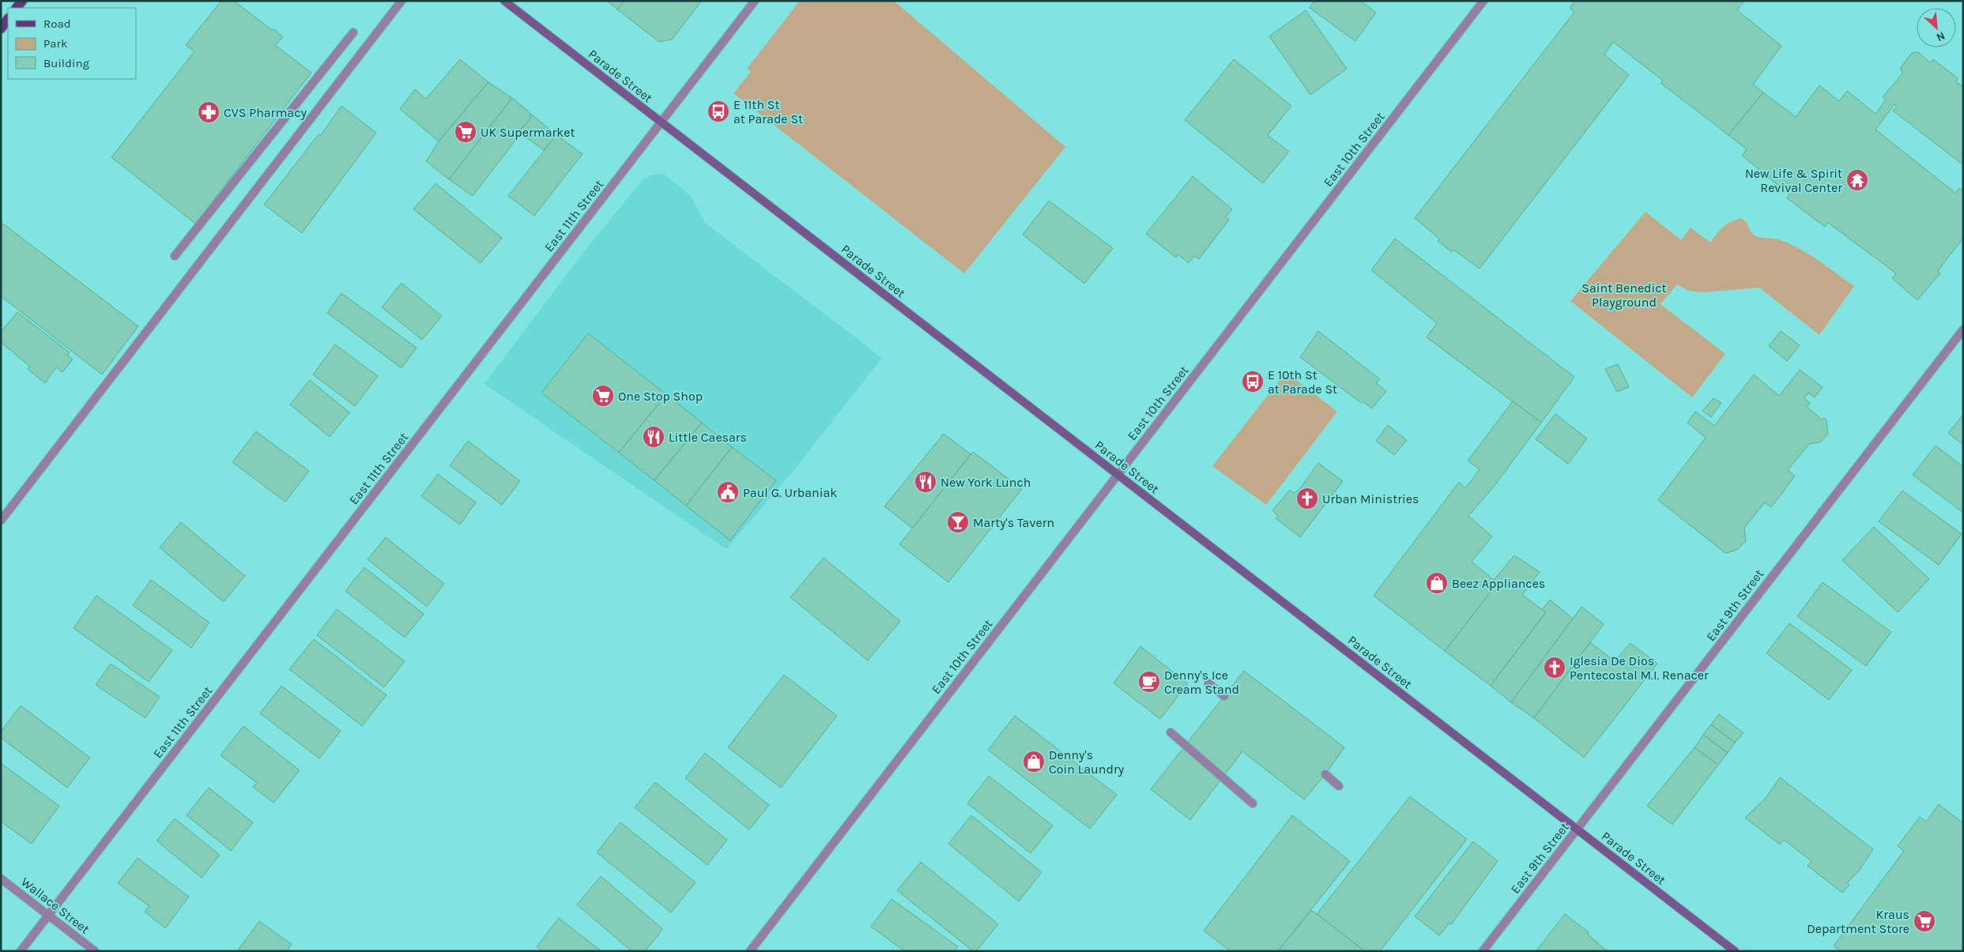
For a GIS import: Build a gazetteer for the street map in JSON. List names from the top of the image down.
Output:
{
  "streets": {
    "main road": ["Parade Street"],
    "street": [
      "East 10th Street",
      "East 11th Street",
      "East 9th Street",
      "Wallace Street"
    ]
  },
  "crossings": [
    ["Parade Street", "East 10th Street"],
    ["Parade Street", "East 11th Street"],
    ["Parade Street", "East 9th Street"],
    ["East 11th Street", "Wallace Street"]
  ],
  "parks": ["Saint Benedict Playground"],
  "places": {
    "bus stop": ["E 11th St at Parade St", "E 10th St at Parade St"],
    "pharmacy": ["CVS Pharmacy"],
    "supermarket": ["UK Supermarket", "One Stop Shop", "Kraus Department Store"],
    "temple": ["New Life & Spirit Revival Center"],
    "restaurant": ["Little Caesars", "New York Lunch"],
    "public building": ["Paul G. Urbaniak"],
    "church": ["Urban Ministries", "Iglesia De Dios Pentecostal M.I. Renacer"],
    "bar": ["Marty's Tavern"],
    "shop": ["Beez Appliances", "Denny's Coin Laundry"],
    "cafe": ["Denny's Ice Cream Stand"]
  },
  "legend": ["Road", "Park", "Building"],
  "north": "bottom right"
}
